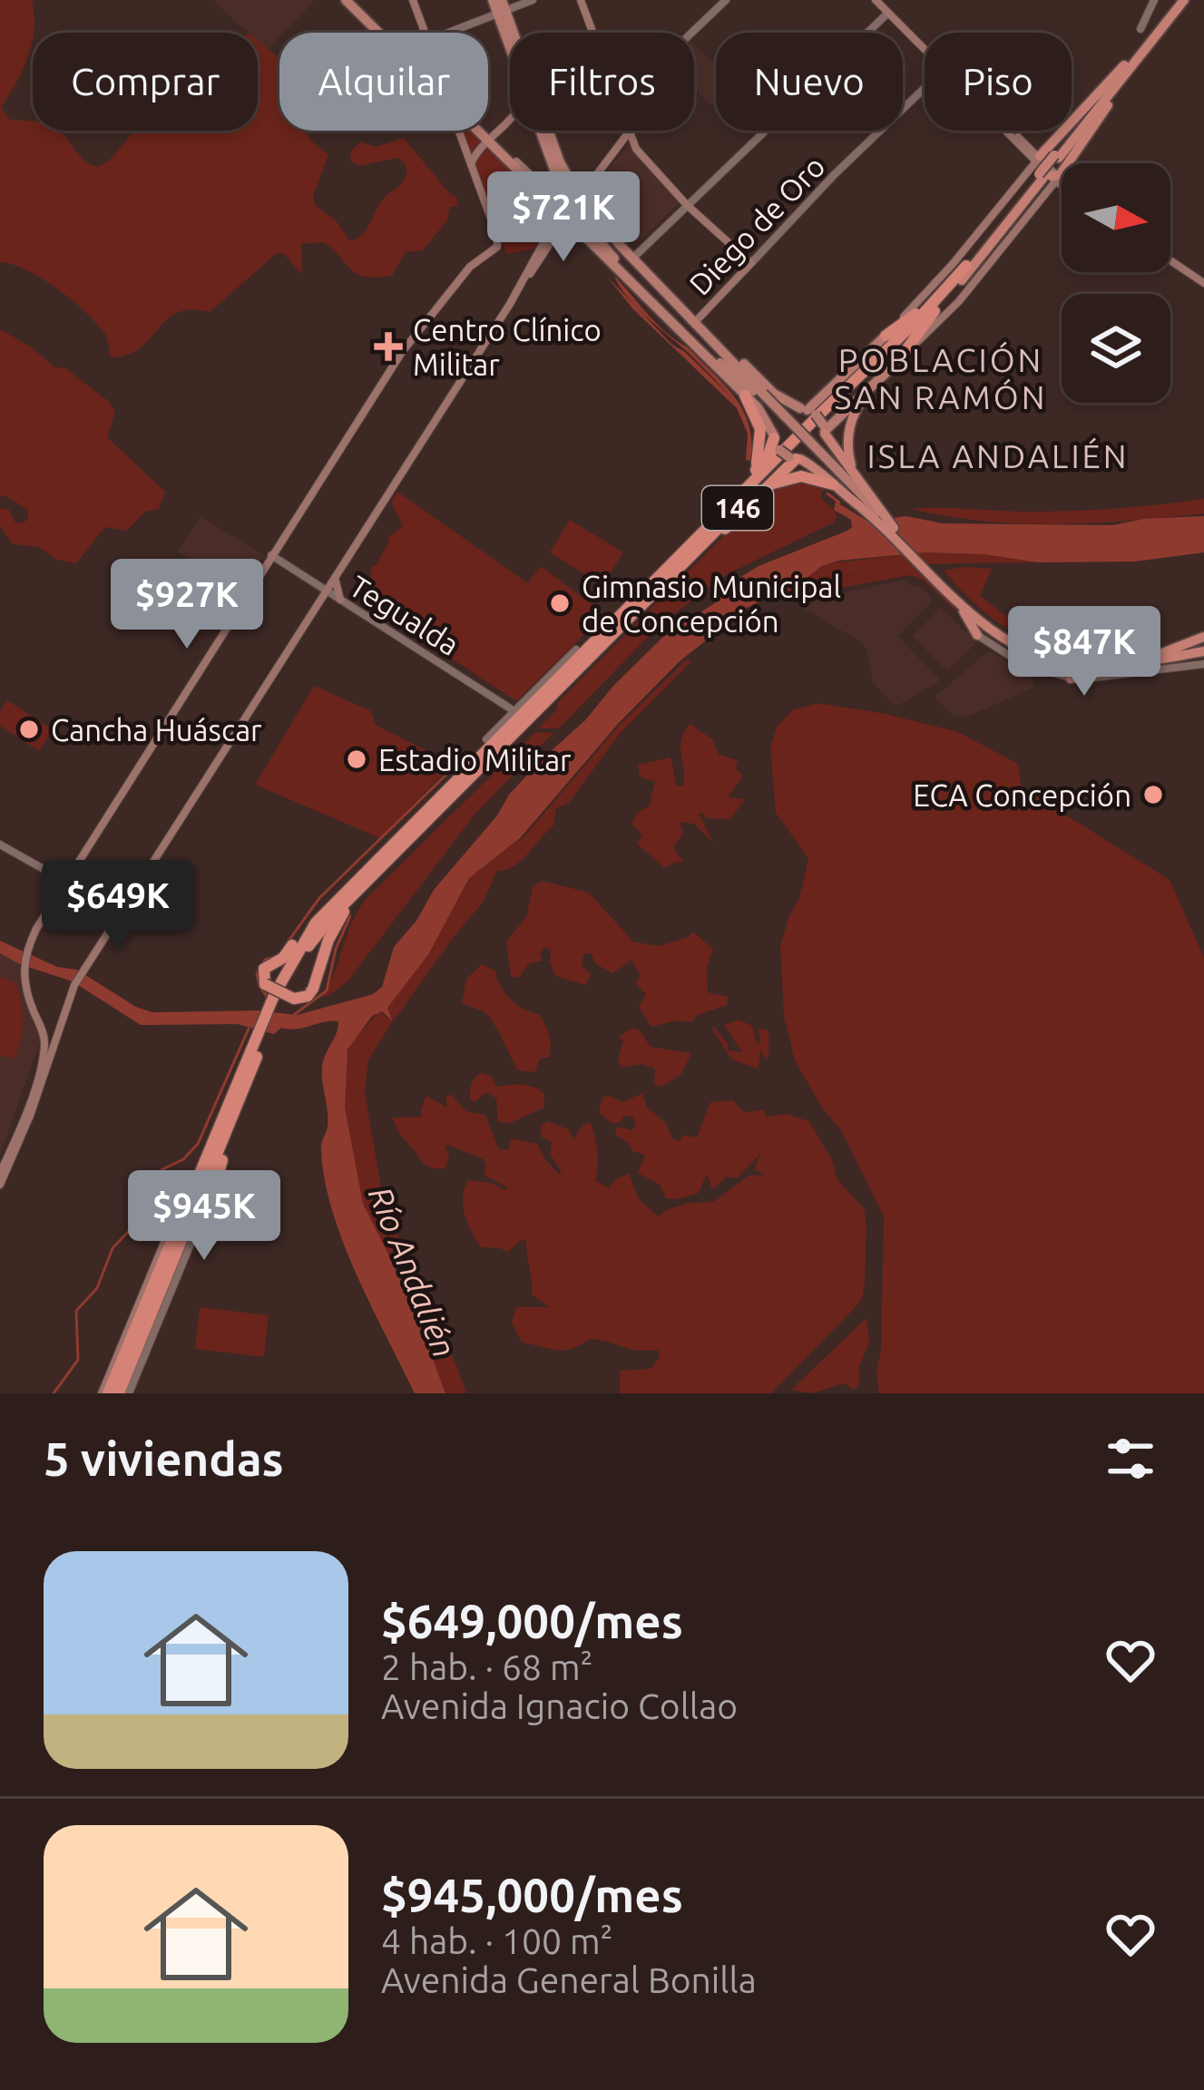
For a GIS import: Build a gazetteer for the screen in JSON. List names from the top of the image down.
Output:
{
  "streets": {
    "highway": ["146"],
    "main road": ["Diego de Oro"],
    "street": ["Tegualda"]
  },
  "districts": ["POBLACIÓN SAN RAMÓN", "ISLA ANDALIÉN"],
  "water": ["Río Andalién"],
  "places": {
    "health": ["Centro Clínico Militar"],
    "other": [
      "Gimnasio Municipal de Concepción",
      "Cancha Huáscar",
      "Estadio Militar",
      "ECA Concepción"
    ]
  },
  "north": "right",
  "page": {
    "chip": [
      "Comprar",
      "Alquilar",
      "Filtros",
      "Nuevo",
      "Piso"
    ],
    "price": [
      "$721K",
      "$927K",
      "$847K",
      "$649K",
      "$945K"
    ],
    "heading": "5 viviendas",
    "list": [
      {
        "name": "$649,000/mes",
        "note": "2 hab. · 68 m² · Avenida Ignacio Collao"
      },
      {
        "name": "$945,000/mes",
        "note": "4 hab. · 100 m² · Avenida General Bonilla"
      }
    ]
  }
}
